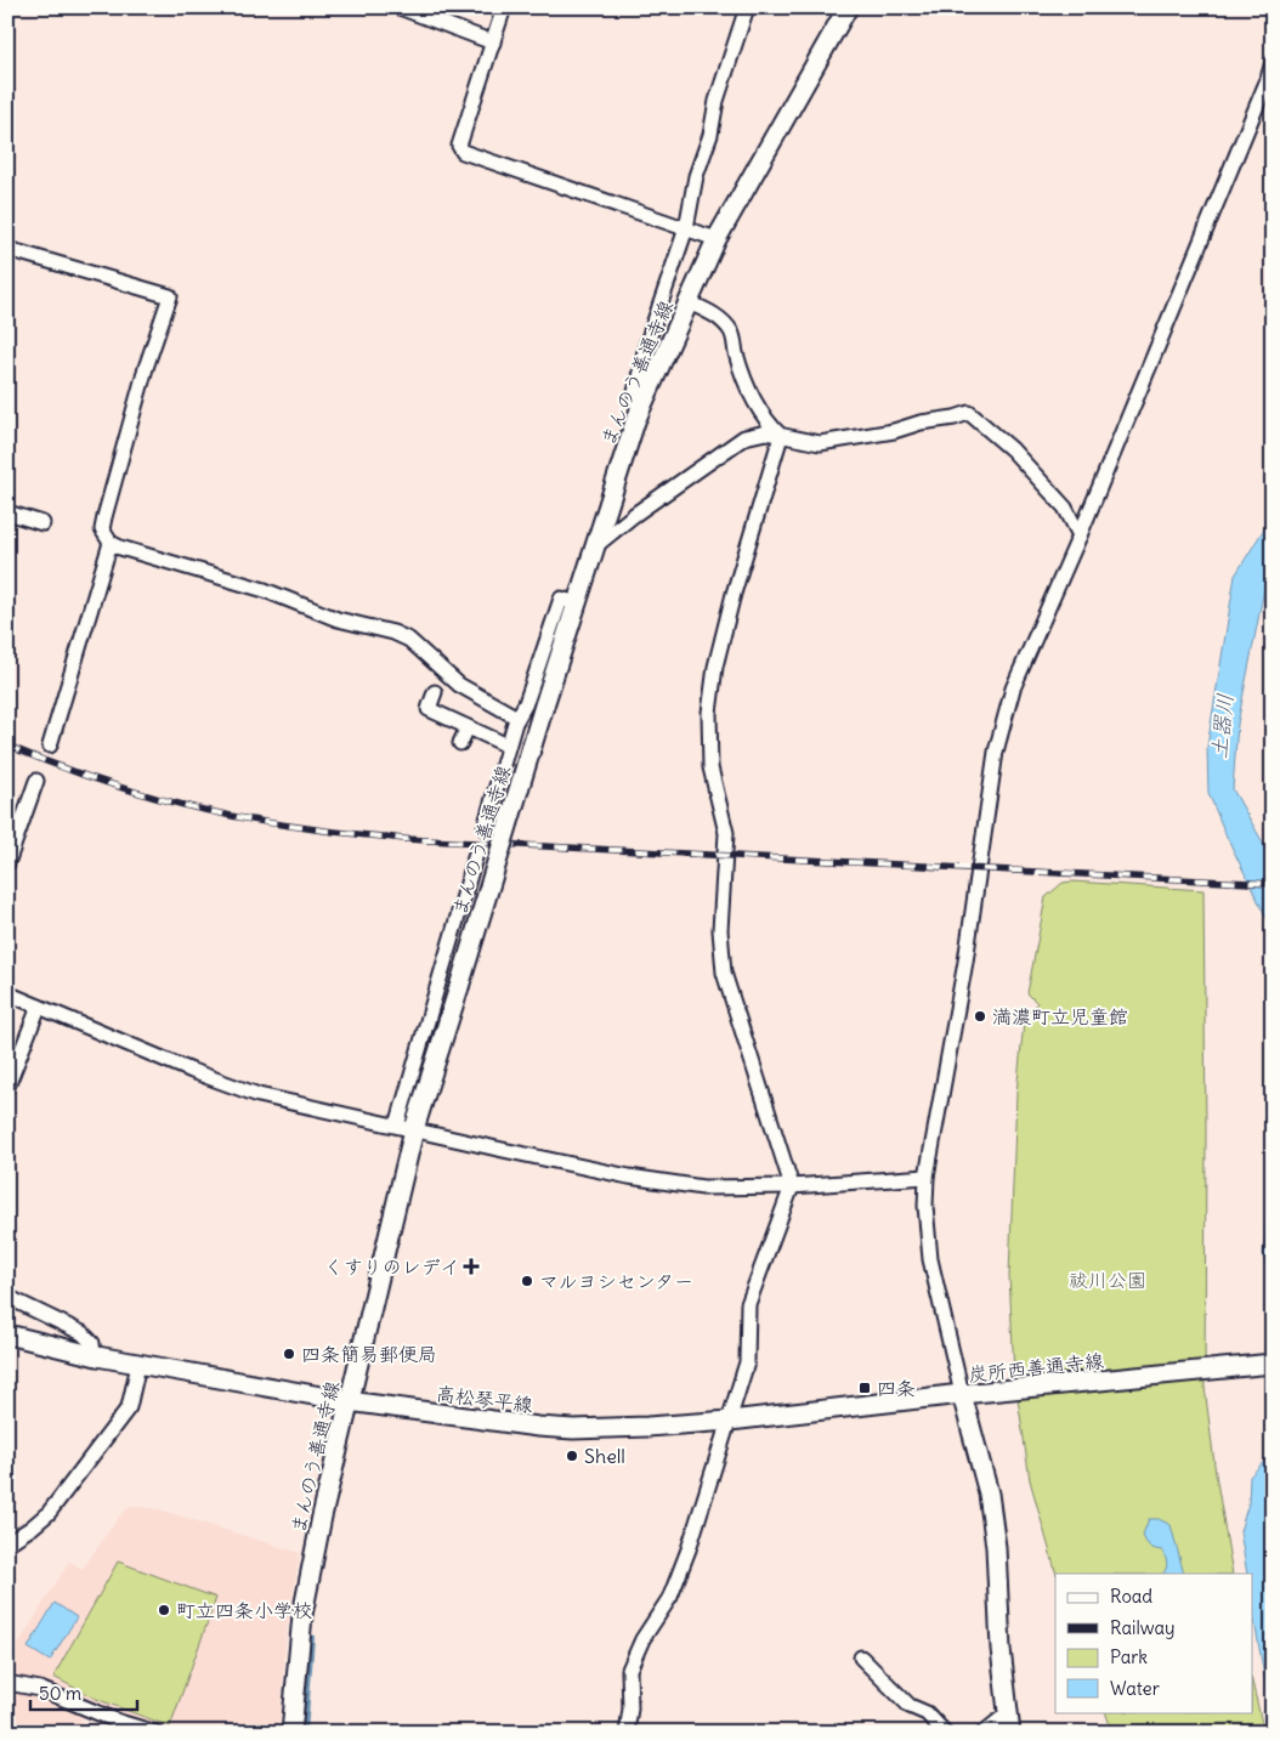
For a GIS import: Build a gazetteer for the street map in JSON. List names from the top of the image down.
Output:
{
  "streets": {
    "main road": ["まんのう善通寺線", "炭所西善通寺線", "高松琴平線"]
  },
  "crossings": [
    ["まんのう善通寺線", "高松琴平線"],
    ["炭所西善通寺線", "高松琴平線"]
  ],
  "water": ["土器川"],
  "parks": ["祓川公園"],
  "places": {
    "other": [
      "満濃町立児童館",
      "マルヨシセンター",
      "四条簡易郵便局",
      "Shell",
      "町立四条小学校"
    ],
    "health": ["くすりのレデイ"],
    "transit": ["四条"]
  },
  "legend": [
    "Road",
    "Railway",
    "Park",
    "Water"
  ],
  "scale_bar": "50 m"
}
